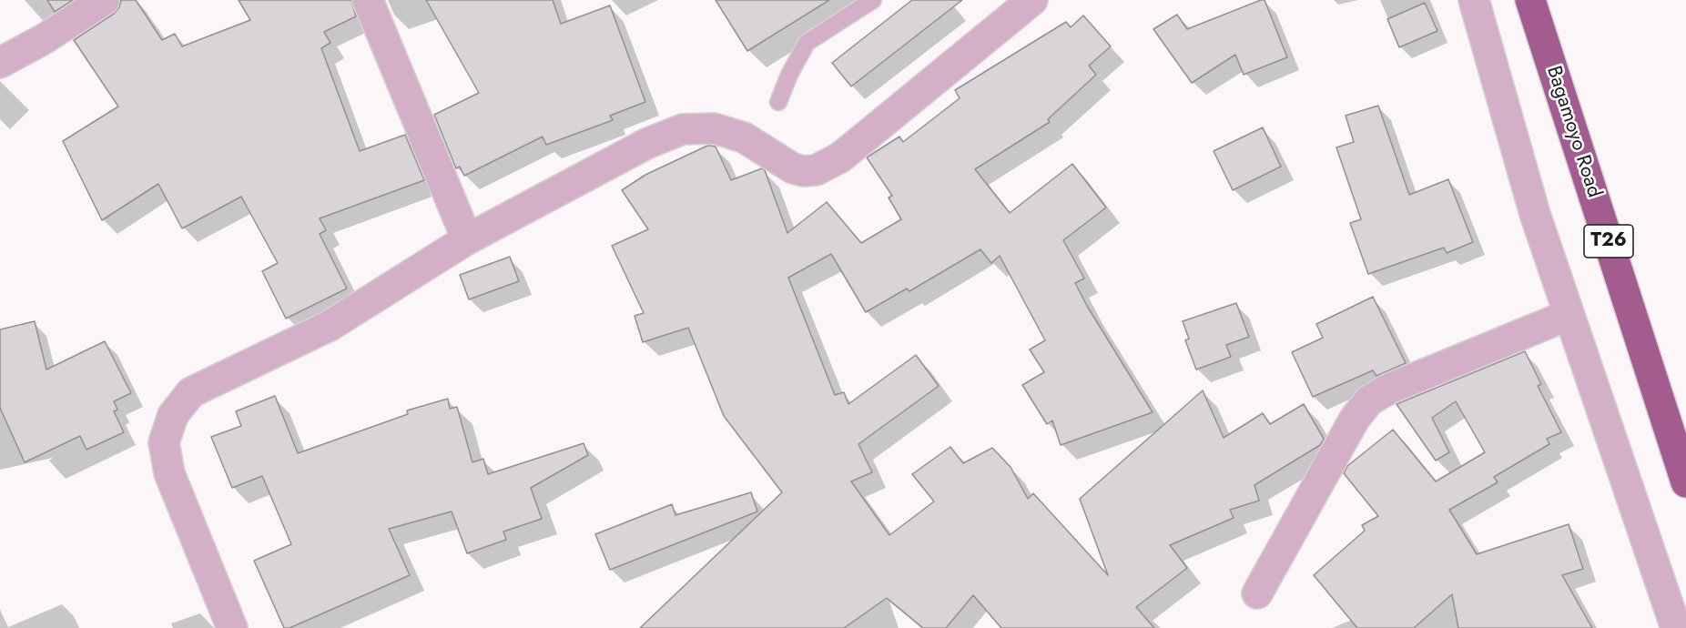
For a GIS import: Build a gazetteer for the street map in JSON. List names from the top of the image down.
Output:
{
  "streets": {
    "highway": ["Bagamoyo Road", "T26"]
  }
}
